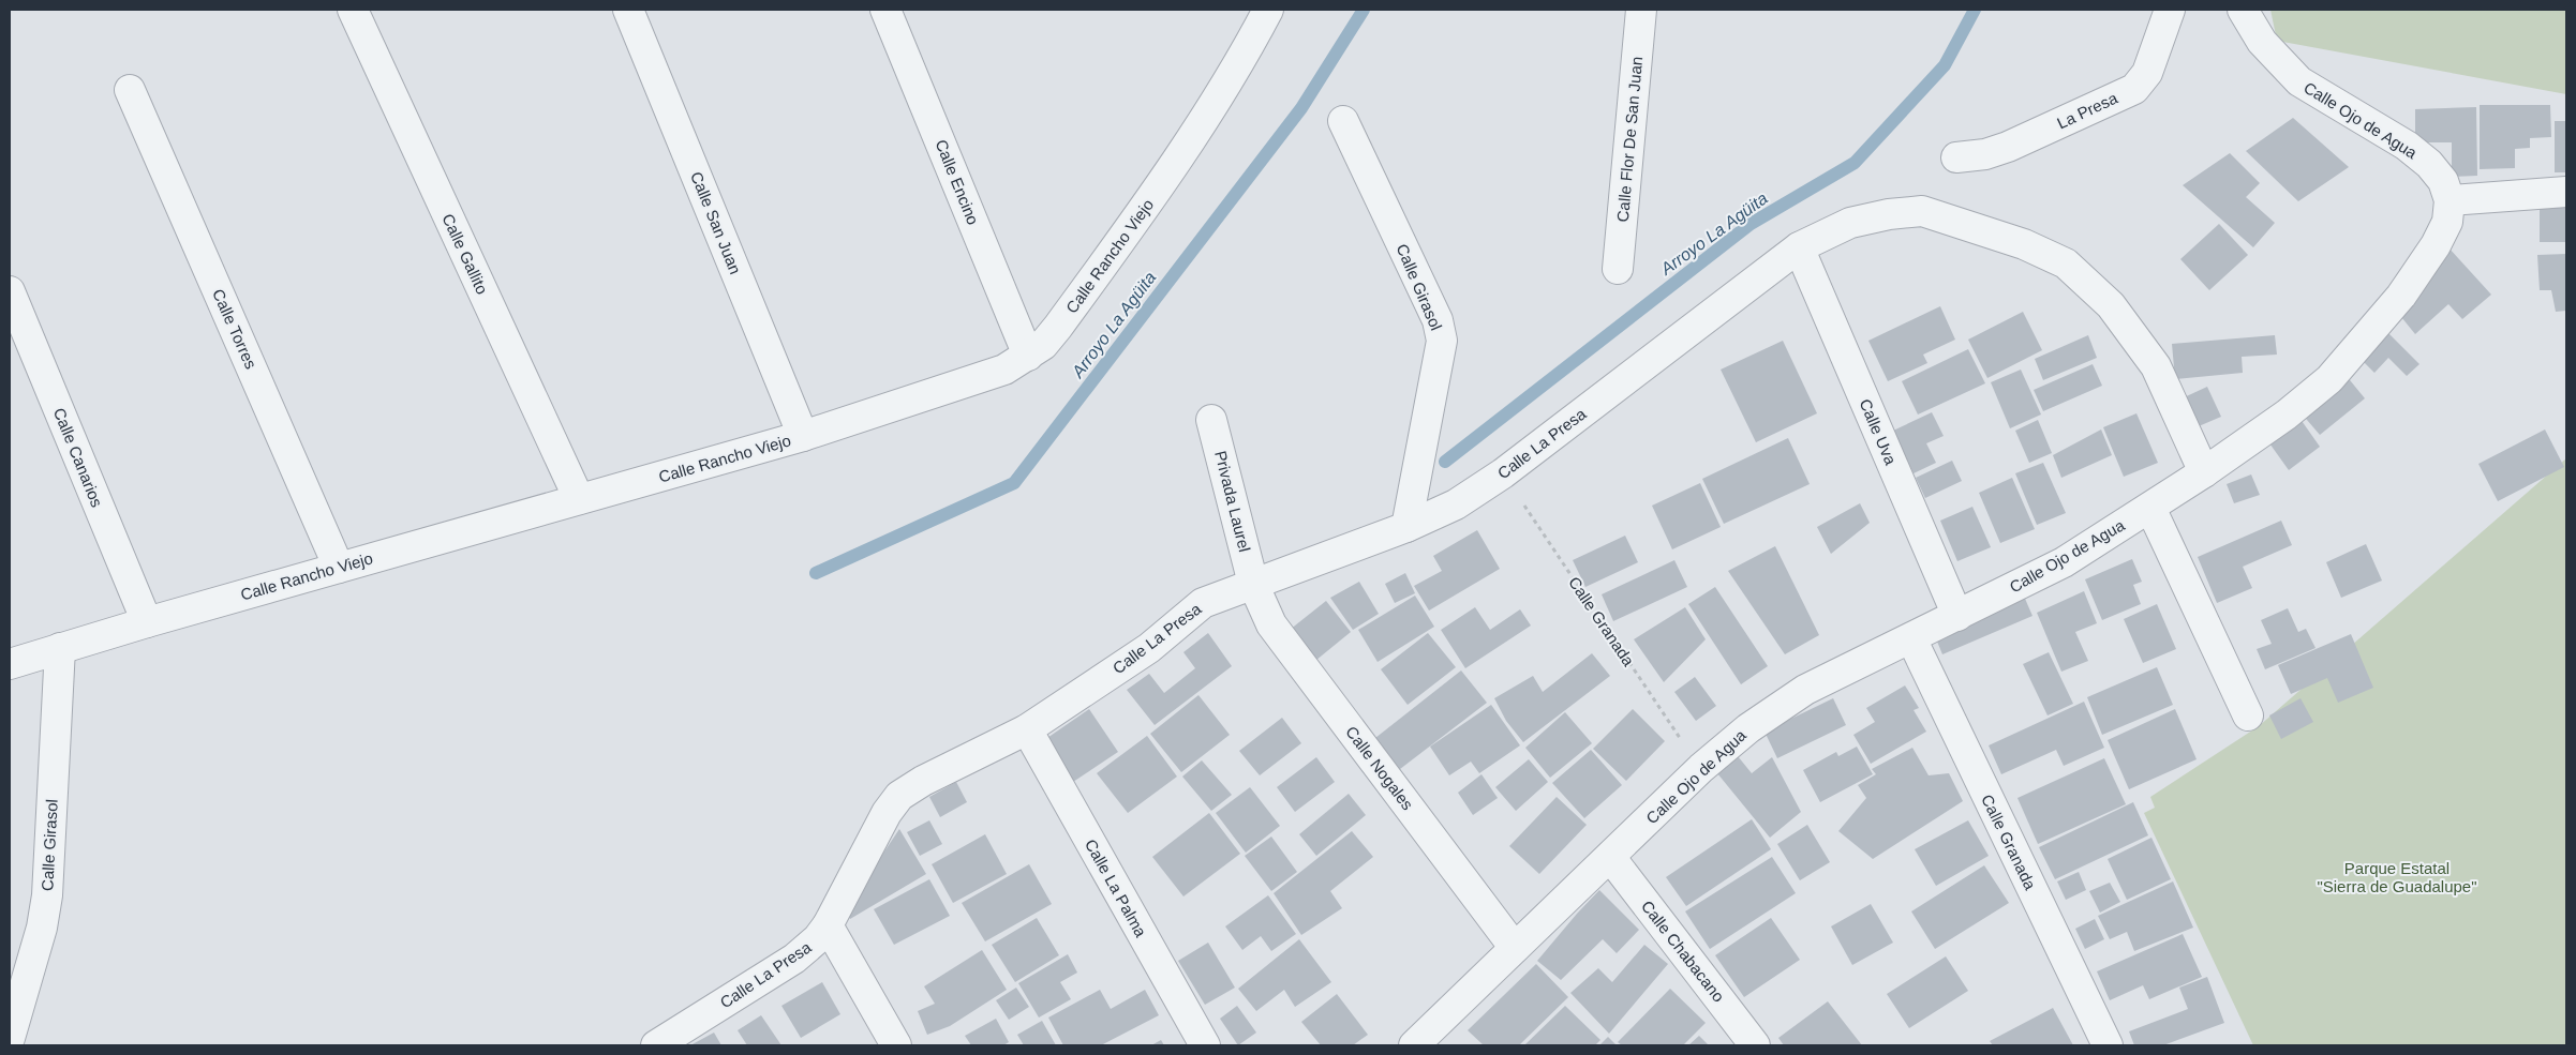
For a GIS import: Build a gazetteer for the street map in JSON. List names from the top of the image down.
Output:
{
  "streets": {
    "street": [
      "La Presa",
      "Calle Ojo de Agua",
      "Calle Flor De San Juan",
      "Calle Encino",
      "Calle San Juan",
      "Calle Gallito",
      "Calle Rancho Viejo",
      "Calle Girasol",
      "Calle Torres",
      "Calle Uva",
      "Calle La Presa",
      "Calle Canarios",
      "Privada Laurel",
      "Calle Granada",
      "Calle Nogales",
      "Calle La Palma",
      "Calle Chabacano"
    ]
  },
  "crossings": [
    ["Calle Ojo de Agua", "Calle Uva"],
    ["Calle Ojo de Agua", "Calle La Presa"],
    ["Calle Ojo de Agua", "Calle Granada"],
    ["Calle Ojo de Agua", "Calle Nogales"],
    ["Calle Ojo de Agua", "Calle Chabacano"],
    ["Calle Encino", "Calle Rancho Viejo"],
    ["Calle San Juan", "Calle Rancho Viejo"],
    ["Calle Gallito", "Calle Rancho Viejo"],
    ["Calle Rancho Viejo", "Calle Girasol"],
    ["Calle Rancho Viejo", "Calle Torres"],
    ["Calle Rancho Viejo", "Calle Canarios"],
    ["Calle Girasol", "Calle La Presa"],
    ["Calle Uva", "Calle La Presa"],
    ["Calle La Presa", "Privada Laurel"],
    ["Calle La Presa", "Calle Granada"],
    ["Calle La Presa", "Calle Nogales"],
    ["Calle La Presa", "Calle La Palma"],
    ["Privada Laurel", "Calle Nogales"]
  ],
  "water": ["Arroyo La Agüita"],
  "parks": ["Parque Estatal \"Sierra de Guadalupe\""]
}
